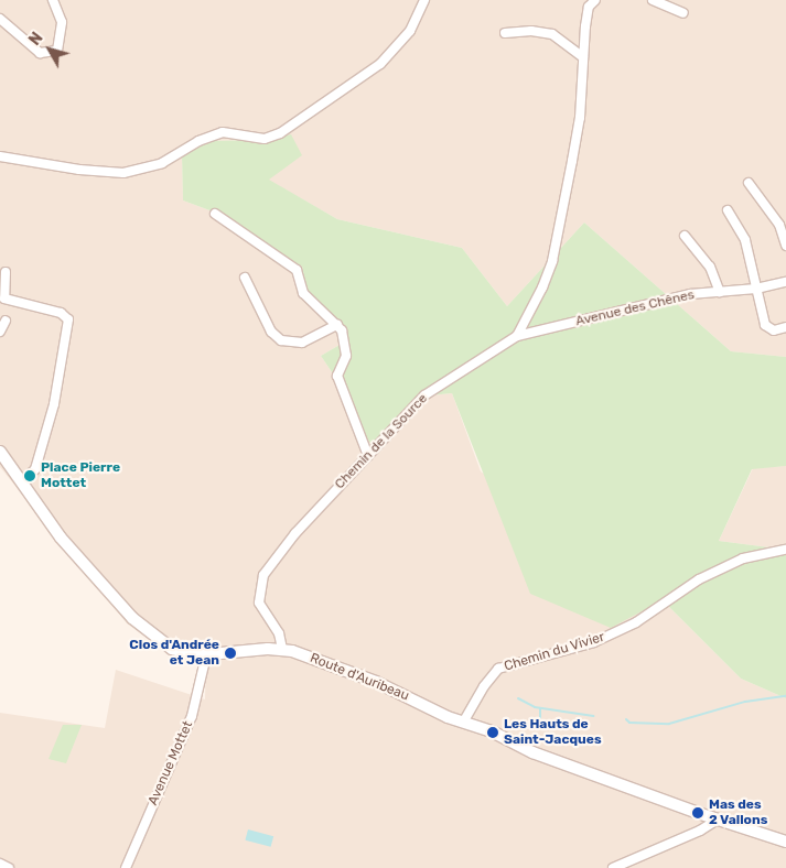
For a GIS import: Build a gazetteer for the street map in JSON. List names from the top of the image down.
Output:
{
  "streets": {
    "street": [
      "Avenue des Chênes",
      "Chemin de la Source",
      "Chemin du Vivier",
      "Route d'Auribeau",
      "Avenue Mottet"
    ]
  },
  "crossings": [
    ["Avenue des Chênes", "Chemin de la Source"],
    ["Chemin de la Source", "Route d'Auribeau"],
    ["Chemin du Vivier", "Route d'Auribeau"],
    ["Route d'Auribeau", "Avenue Mottet"]
  ],
  "places": [
    "Place Pierre Mottet",
    "Clos d'Andrée et Jean",
    "Les Hauts de Saint-Jacques",
    "Mas des 2 Vallons"
  ],
  "north": "top left"
}
